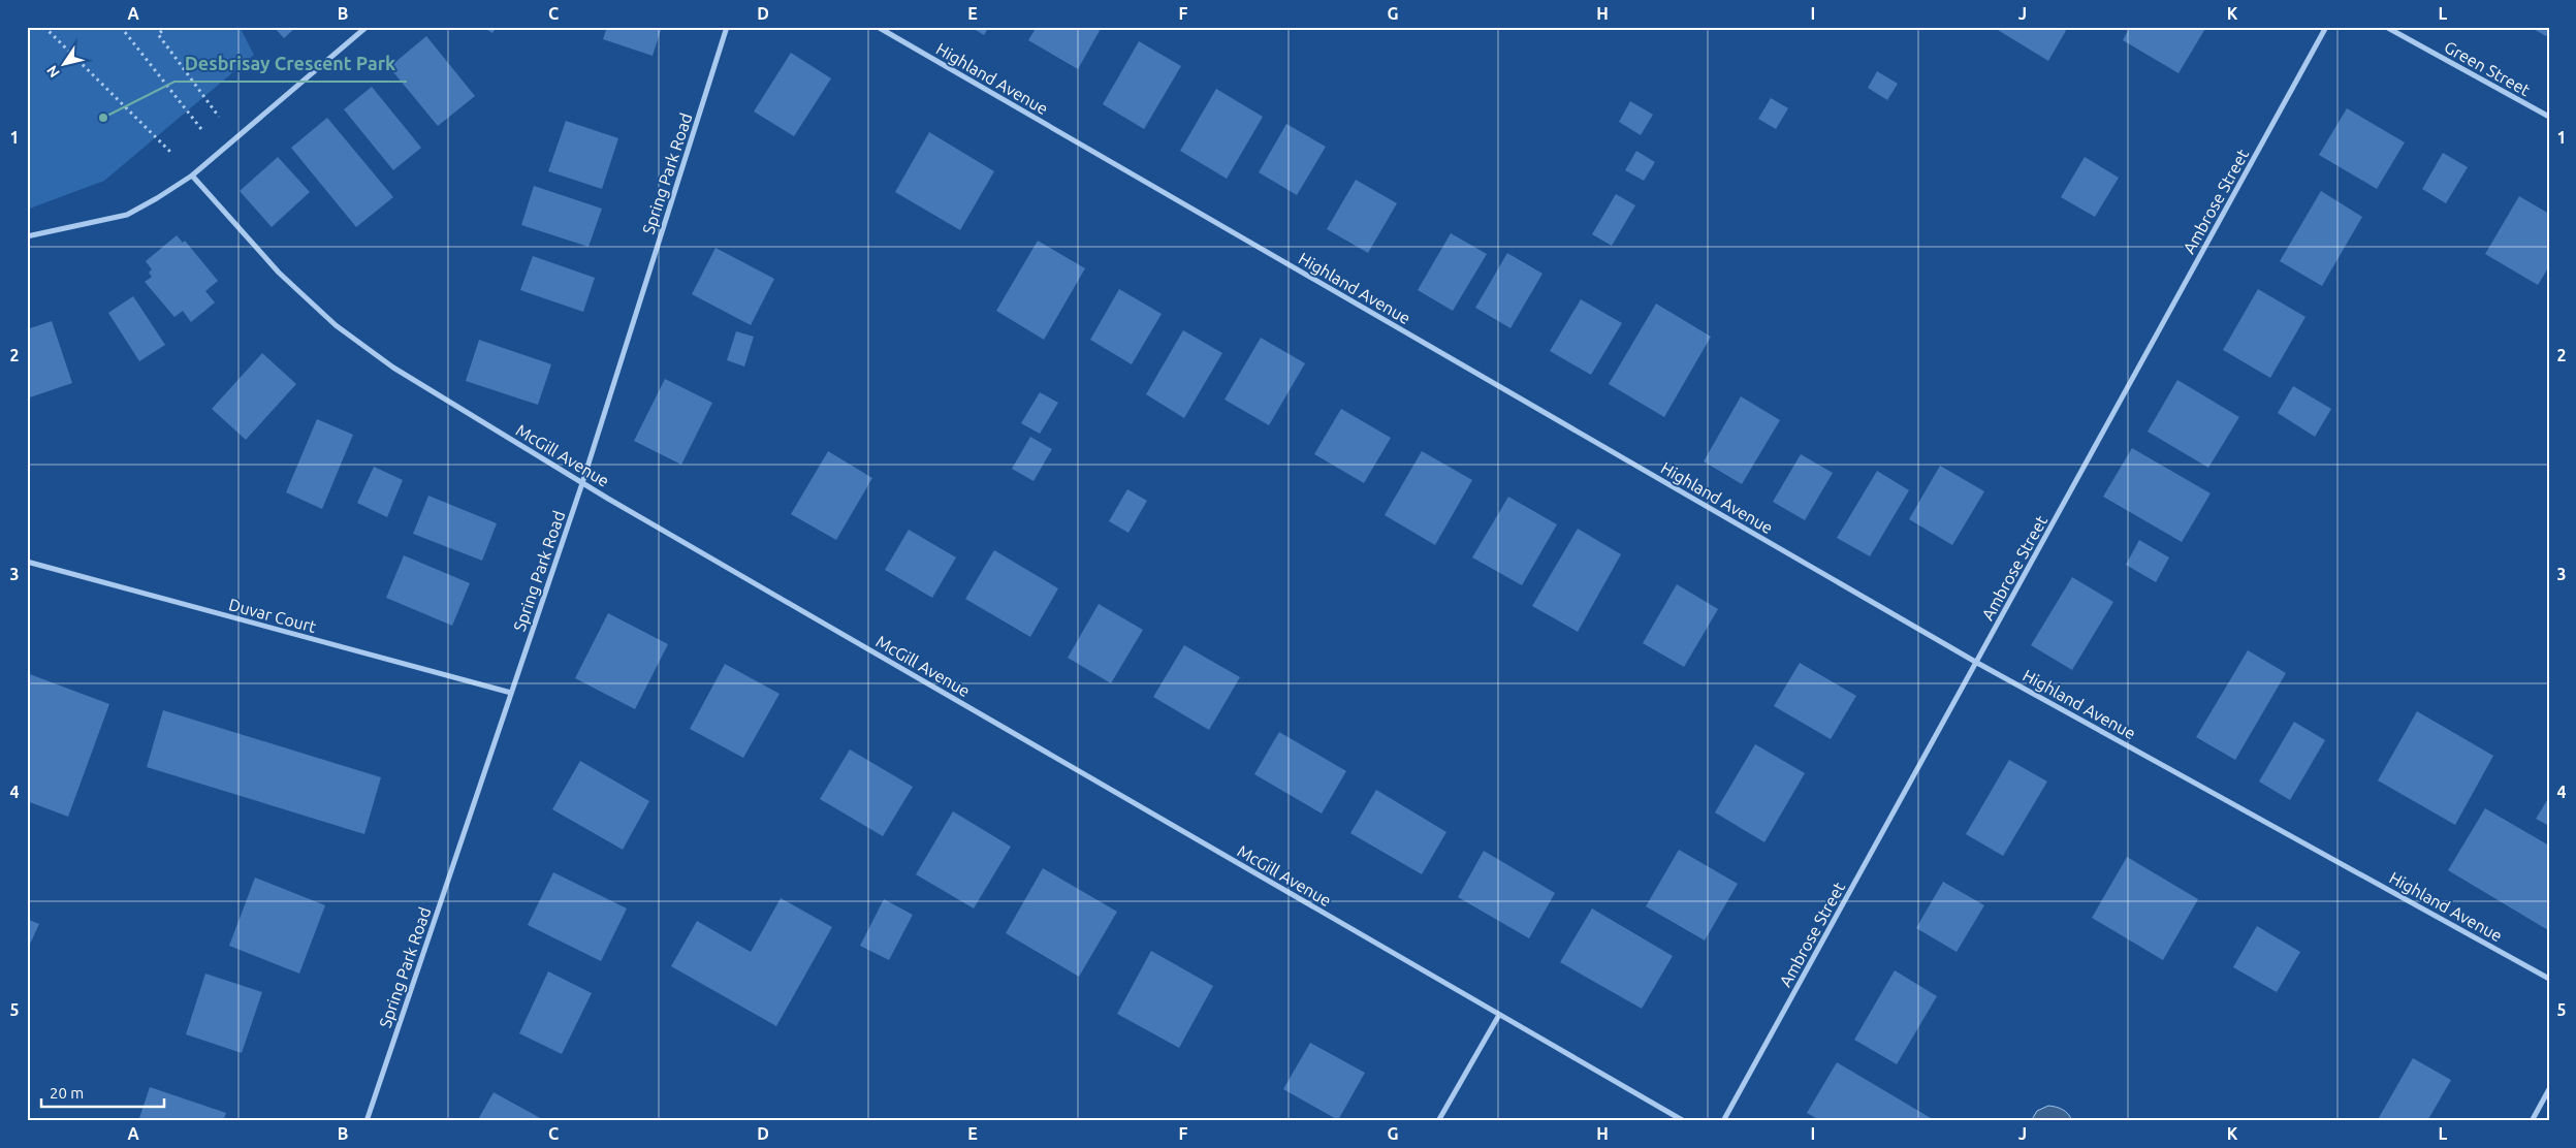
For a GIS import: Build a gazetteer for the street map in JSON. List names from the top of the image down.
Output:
{
  "streets": {
    "street": [
      "Green Street",
      "Highland Avenue",
      "Spring Park Road",
      "Ambrose Street",
      "McGill Avenue",
      "Duvar Court"
    ]
  },
  "crossings": [
    ["Highland Avenue", "Ambrose Street"],
    ["Spring Park Road", "McGill Avenue"],
    ["Spring Park Road", "Duvar Court"]
  ],
  "places": ["Desbrisay Crescent Park"],
  "scale_bar": "20 m",
  "north": "bottom left",
  "grid": {
    "columns": [
      "A",
      "B",
      "C",
      "D",
      "E",
      "F",
      "G",
      "H",
      "I",
      "J",
      "K",
      "L"
    ],
    "rows": [
      "1",
      "2",
      "3",
      "4",
      "5"
    ]
  }
}
